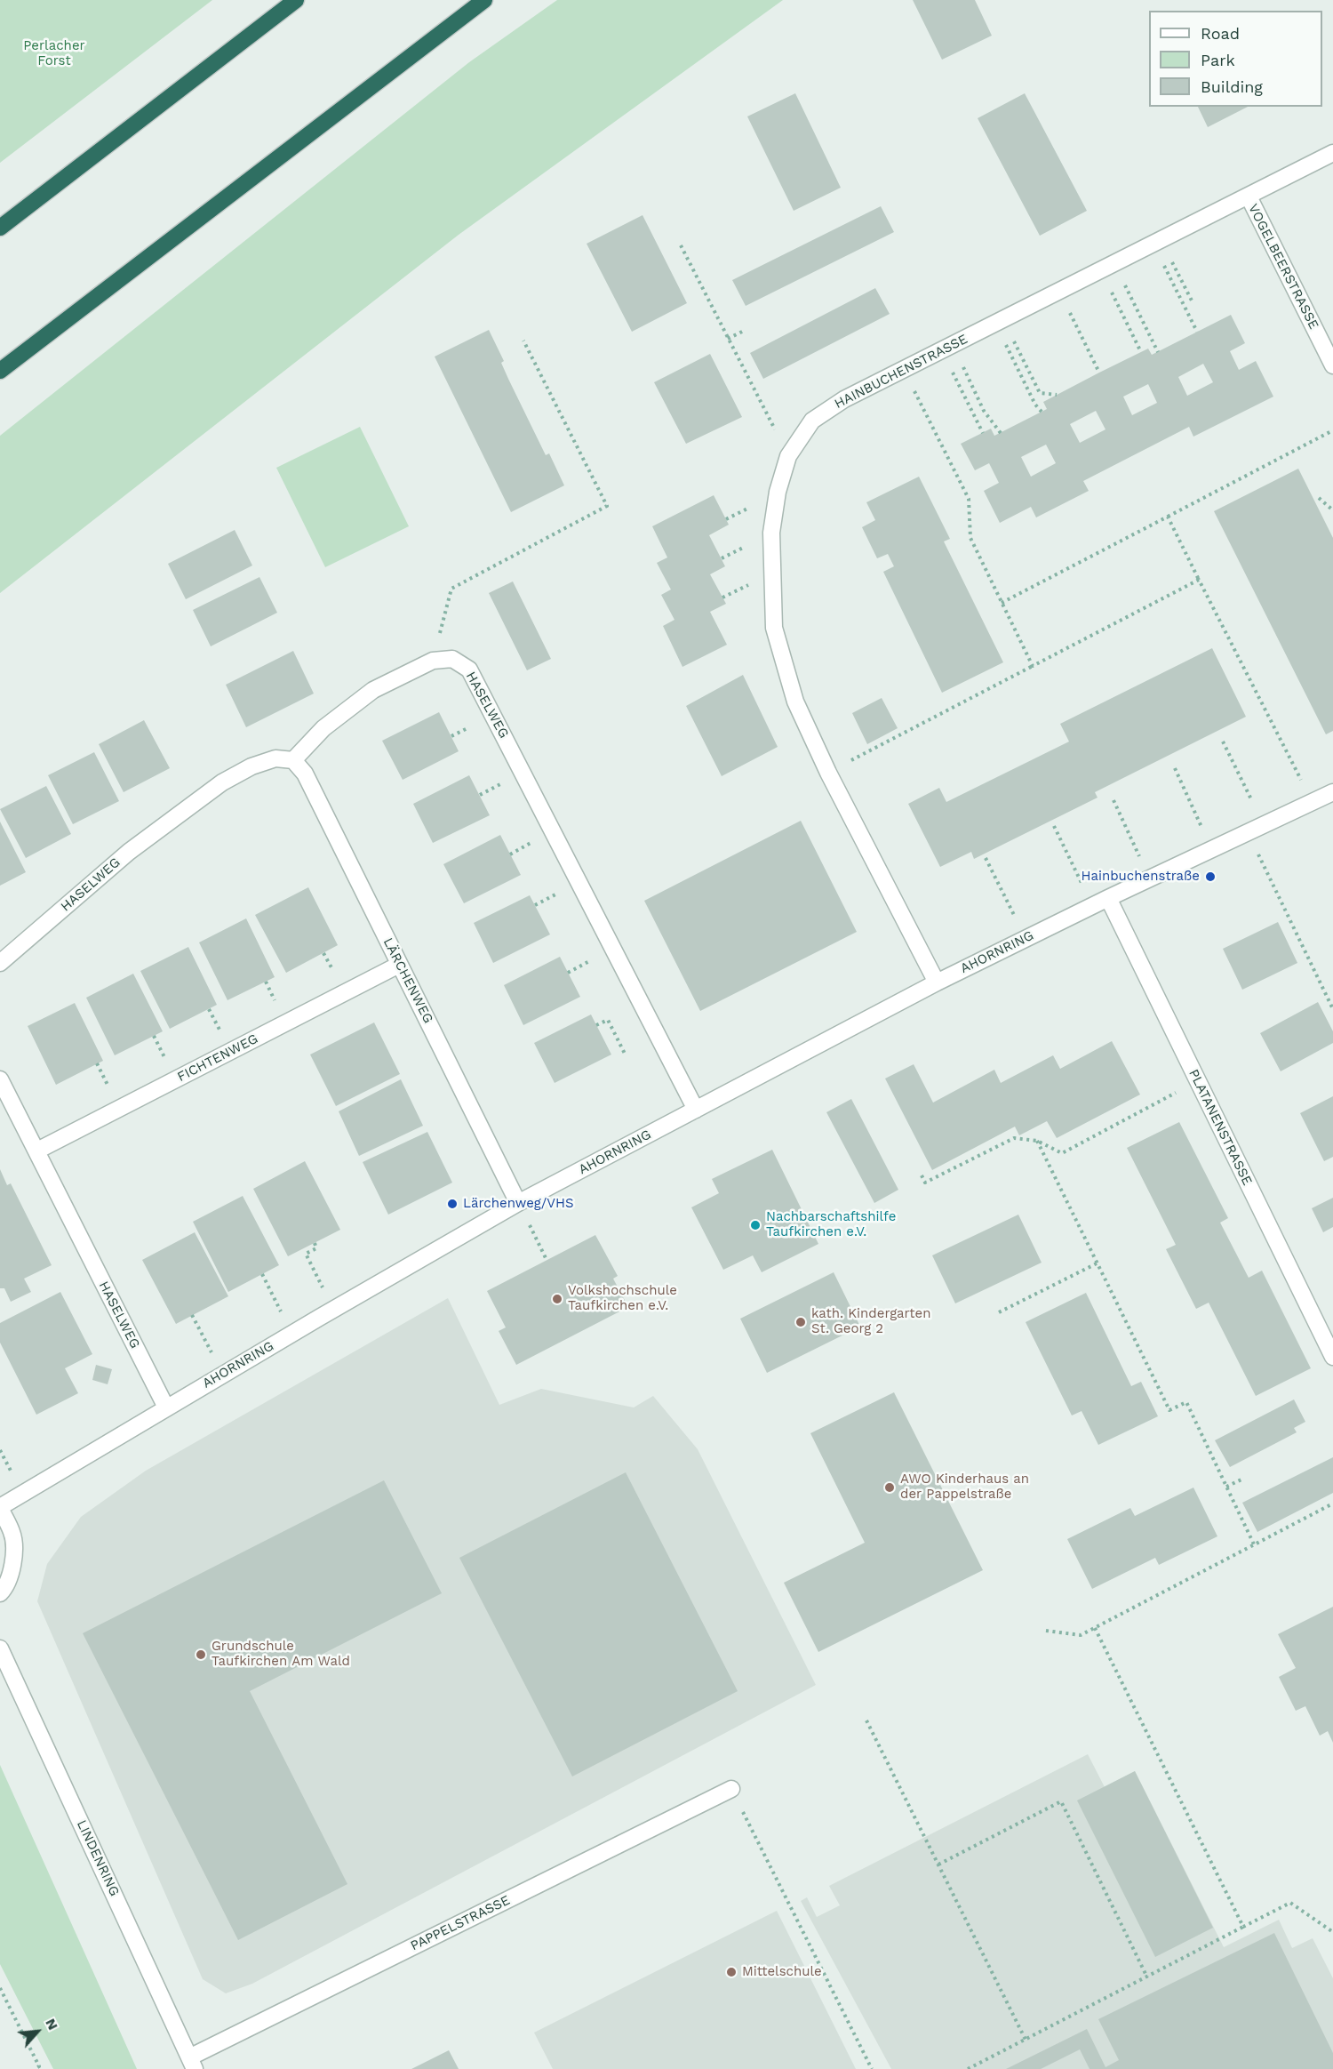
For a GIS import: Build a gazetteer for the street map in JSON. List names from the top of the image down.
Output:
{
  "streets": {
    "street": [
      "VOGELBEERSTRASSE",
      "HAINBUCHENSTRASSE",
      "HASELWEG",
      "AHORNRING",
      "LÄRCHENWEG",
      "FICHTENWEG",
      "PLATANENSTRASSE",
      "LINDENRING",
      "PAPPELSTRASSE"
    ]
  },
  "crossings": [
    ["VOGELBEERSTRASSE", "HAINBUCHENSTRASSE"],
    ["HAINBUCHENSTRASSE", "AHORNRING"],
    ["HASELWEG", "AHORNRING"],
    ["HASELWEG", "LÄRCHENWEG"],
    ["HASELWEG", "FICHTENWEG"],
    ["AHORNRING", "LÄRCHENWEG"],
    ["AHORNRING", "PLATANENSTRASSE"],
    ["LÄRCHENWEG", "FICHTENWEG"],
    ["LINDENRING", "PAPPELSTRASSE"]
  ],
  "parks": ["Perlacher Forst"],
  "places": [
    "Hainbuchenstraße",
    "Lärchenweg/VHS",
    "Nachbarschaftshilfe Taufkirchen e.V.",
    "Volkshochschule Taufkirchen e.V.",
    "kath. Kindergarten St. Georg 2",
    "AWO Kinderhaus an der Pappelstraße",
    "Grundschule Taufkirchen Am Wald",
    "Mittelschule"
  ],
  "legend": ["Road", "Park", "Building"],
  "north": "top right"
}
